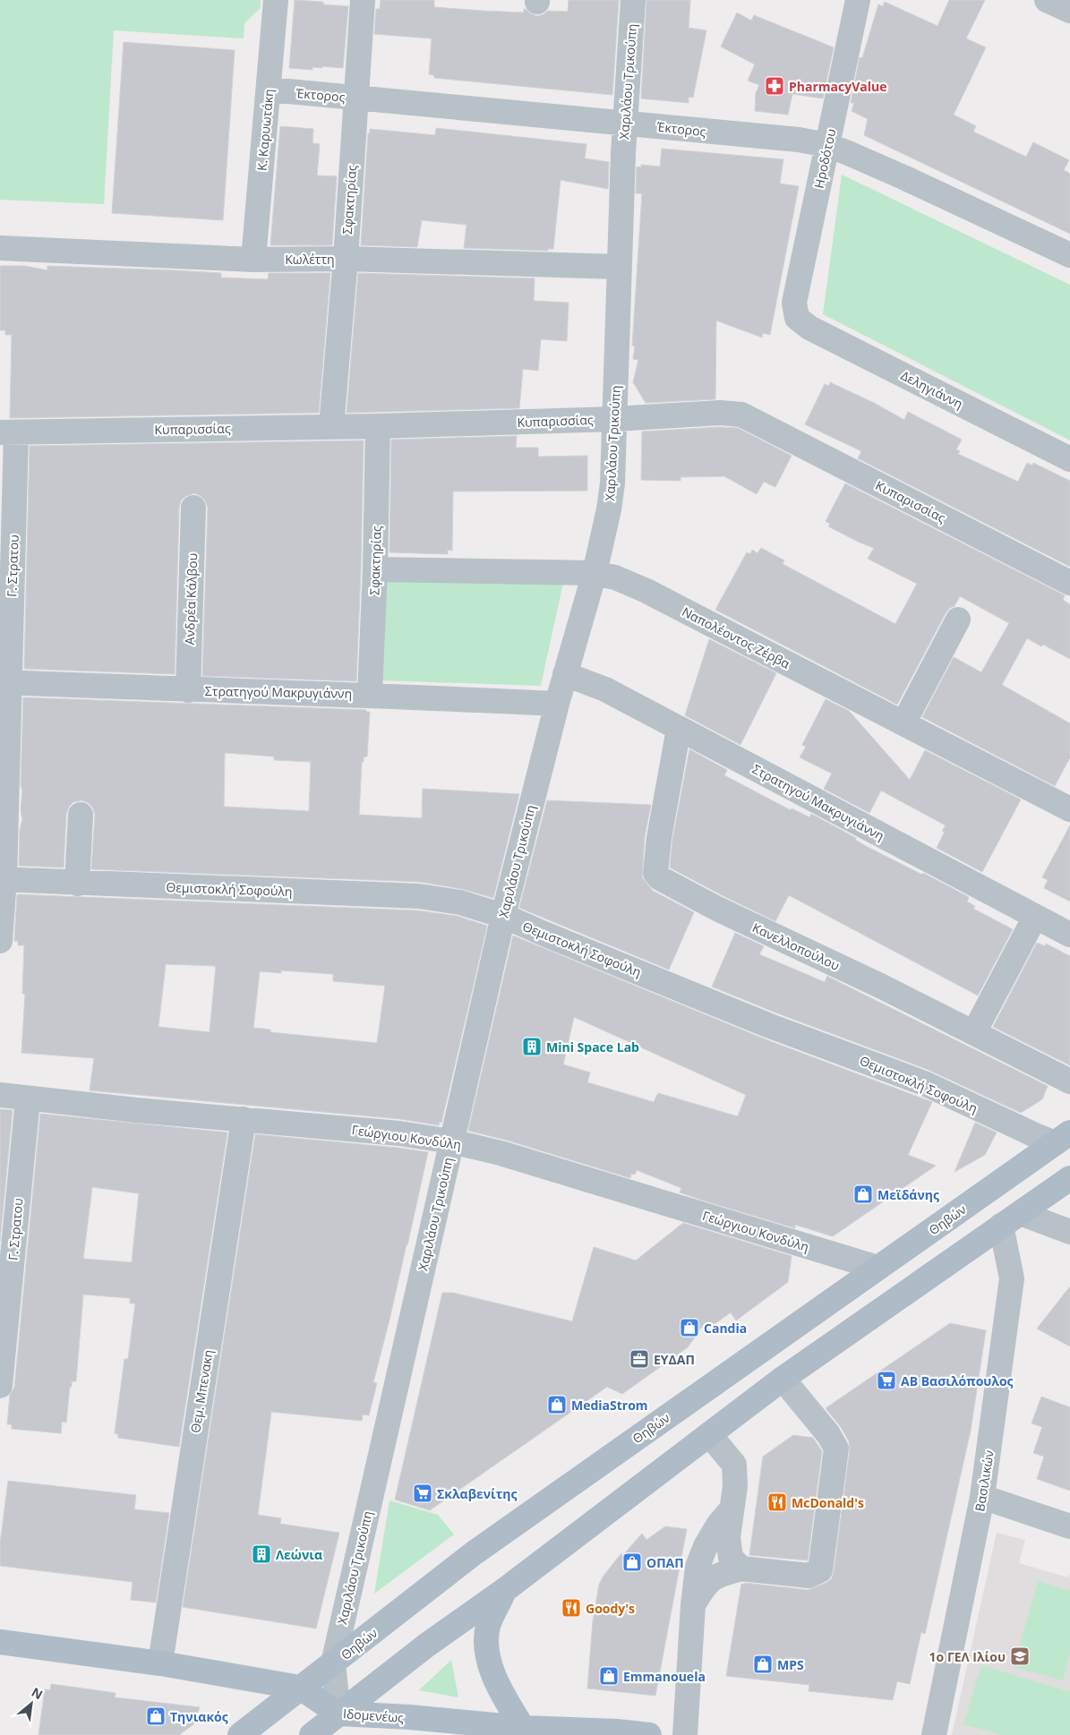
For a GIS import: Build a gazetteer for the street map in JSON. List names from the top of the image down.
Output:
{
  "streets": {
    "main road": ["Θηβών", "Ιδομενέως"],
    "street": [
      "Χαριλάου Τρικούπη",
      "Έκτορος",
      "Κ. Καρυωτάκη",
      "Ηροδότου",
      "Σφακτηρίας",
      "Κωλέττη",
      "Δεληγιάννη",
      "Κυπαρισσίας",
      "Γ. Στρατου",
      "Ανδρέα Κάλβου",
      "Ναπολέοντος Ζέρβα",
      "Στρατηγού Μακρυγιάννη",
      "Θεμιστοκλή Σοφούλη",
      "Κανελλοπούλου",
      "Γεώργιου Κονδύλη",
      "Θεμ. Μπενακη",
      "Βασιλικών"
    ]
  },
  "crossings": [
    ["Χαριλάου Τρικούπη", "Έκτορος"],
    ["Χαριλάου Τρικούπη", "Κωλέττη"],
    ["Χαριλάου Τρικούπη", "Κυπαρισσίας"],
    ["Χαριλάου Τρικούπη", "Ναπολέοντος Ζέρβα"],
    ["Χαριλάου Τρικούπη", "Στρατηγού Μακρυγιάννη"],
    ["Χαριλάου Τρικούπη", "Θεμιστοκλή Σοφούλη"],
    ["Χαριλάου Τρικούπη", "Γεώργιου Κονδύλη"],
    ["Χαριλάου Τρικούπη", "Θηβών"],
    ["Χαριλάου Τρικούπη", "Ιδομενέως"],
    ["Έκτορος", "Κ. Καρυωτάκη"],
    ["Έκτορος", "Ηροδότου"],
    ["Έκτορος", "Σφακτηρίας"],
    ["Κ. Καρυωτάκη", "Κωλέττη"],
    ["Ηροδότου", "Δεληγιάννη"],
    ["Σφακτηρίας", "Κωλέττη"],
    ["Σφακτηρίας", "Κυπαρισσίας"],
    ["Σφακτηρίας", "Ναπολέοντος Ζέρβα"],
    ["Σφακτηρίας", "Στρατηγού Μακρυγιάννη"],
    ["Κυπαρισσίας", "Γ. Στρατου"],
    ["Γ. Στρατου", "Στρατηγού Μακρυγιάννη"],
    ["Γ. Στρατου", "Θεμιστοκλή Σοφούλη"],
    ["Γ. Στρατου", "Γεώργιου Κονδύλη"],
    ["Ανδρέα Κάλβου", "Στρατηγού Μακρυγιάννη"],
    ["Στρατηγού Μακρυγιάννη", "Κανελλοπούλου"],
    ["Θεμιστοκλή Σοφούλη", "Θηβών"],
    ["Γεώργιου Κονδύλη", "Θηβών"],
    ["Γεώργιου Κονδύλη", "Θεμ. Μπενακη"],
    ["Θηβών", "Ιδομενέως"],
    ["Θεμ. Μπενακη", "Ιδομενέως"]
  ],
  "places": {
    "pharmacy": ["PharmacyValue"],
    "building": ["Mini Space Lab", "Λεώνια"],
    "shop": [
      "Μεϊδάνης",
      "Candia",
      "MediaStrom",
      "ΟΠΑΠ",
      "MPS",
      "Emmanouela",
      "Τηνιακός"
    ],
    "office": ["ΕΥΔΑΠ"],
    "supermarket": ["ΑΒ Βασιλόπουλος", "Σκλαβενίτης"],
    "restaurant": ["McDonald's", "Goody's"],
    "school or university": ["1ο ΓΕΛ Ιλίου"]
  },
  "north": "top right"
}
